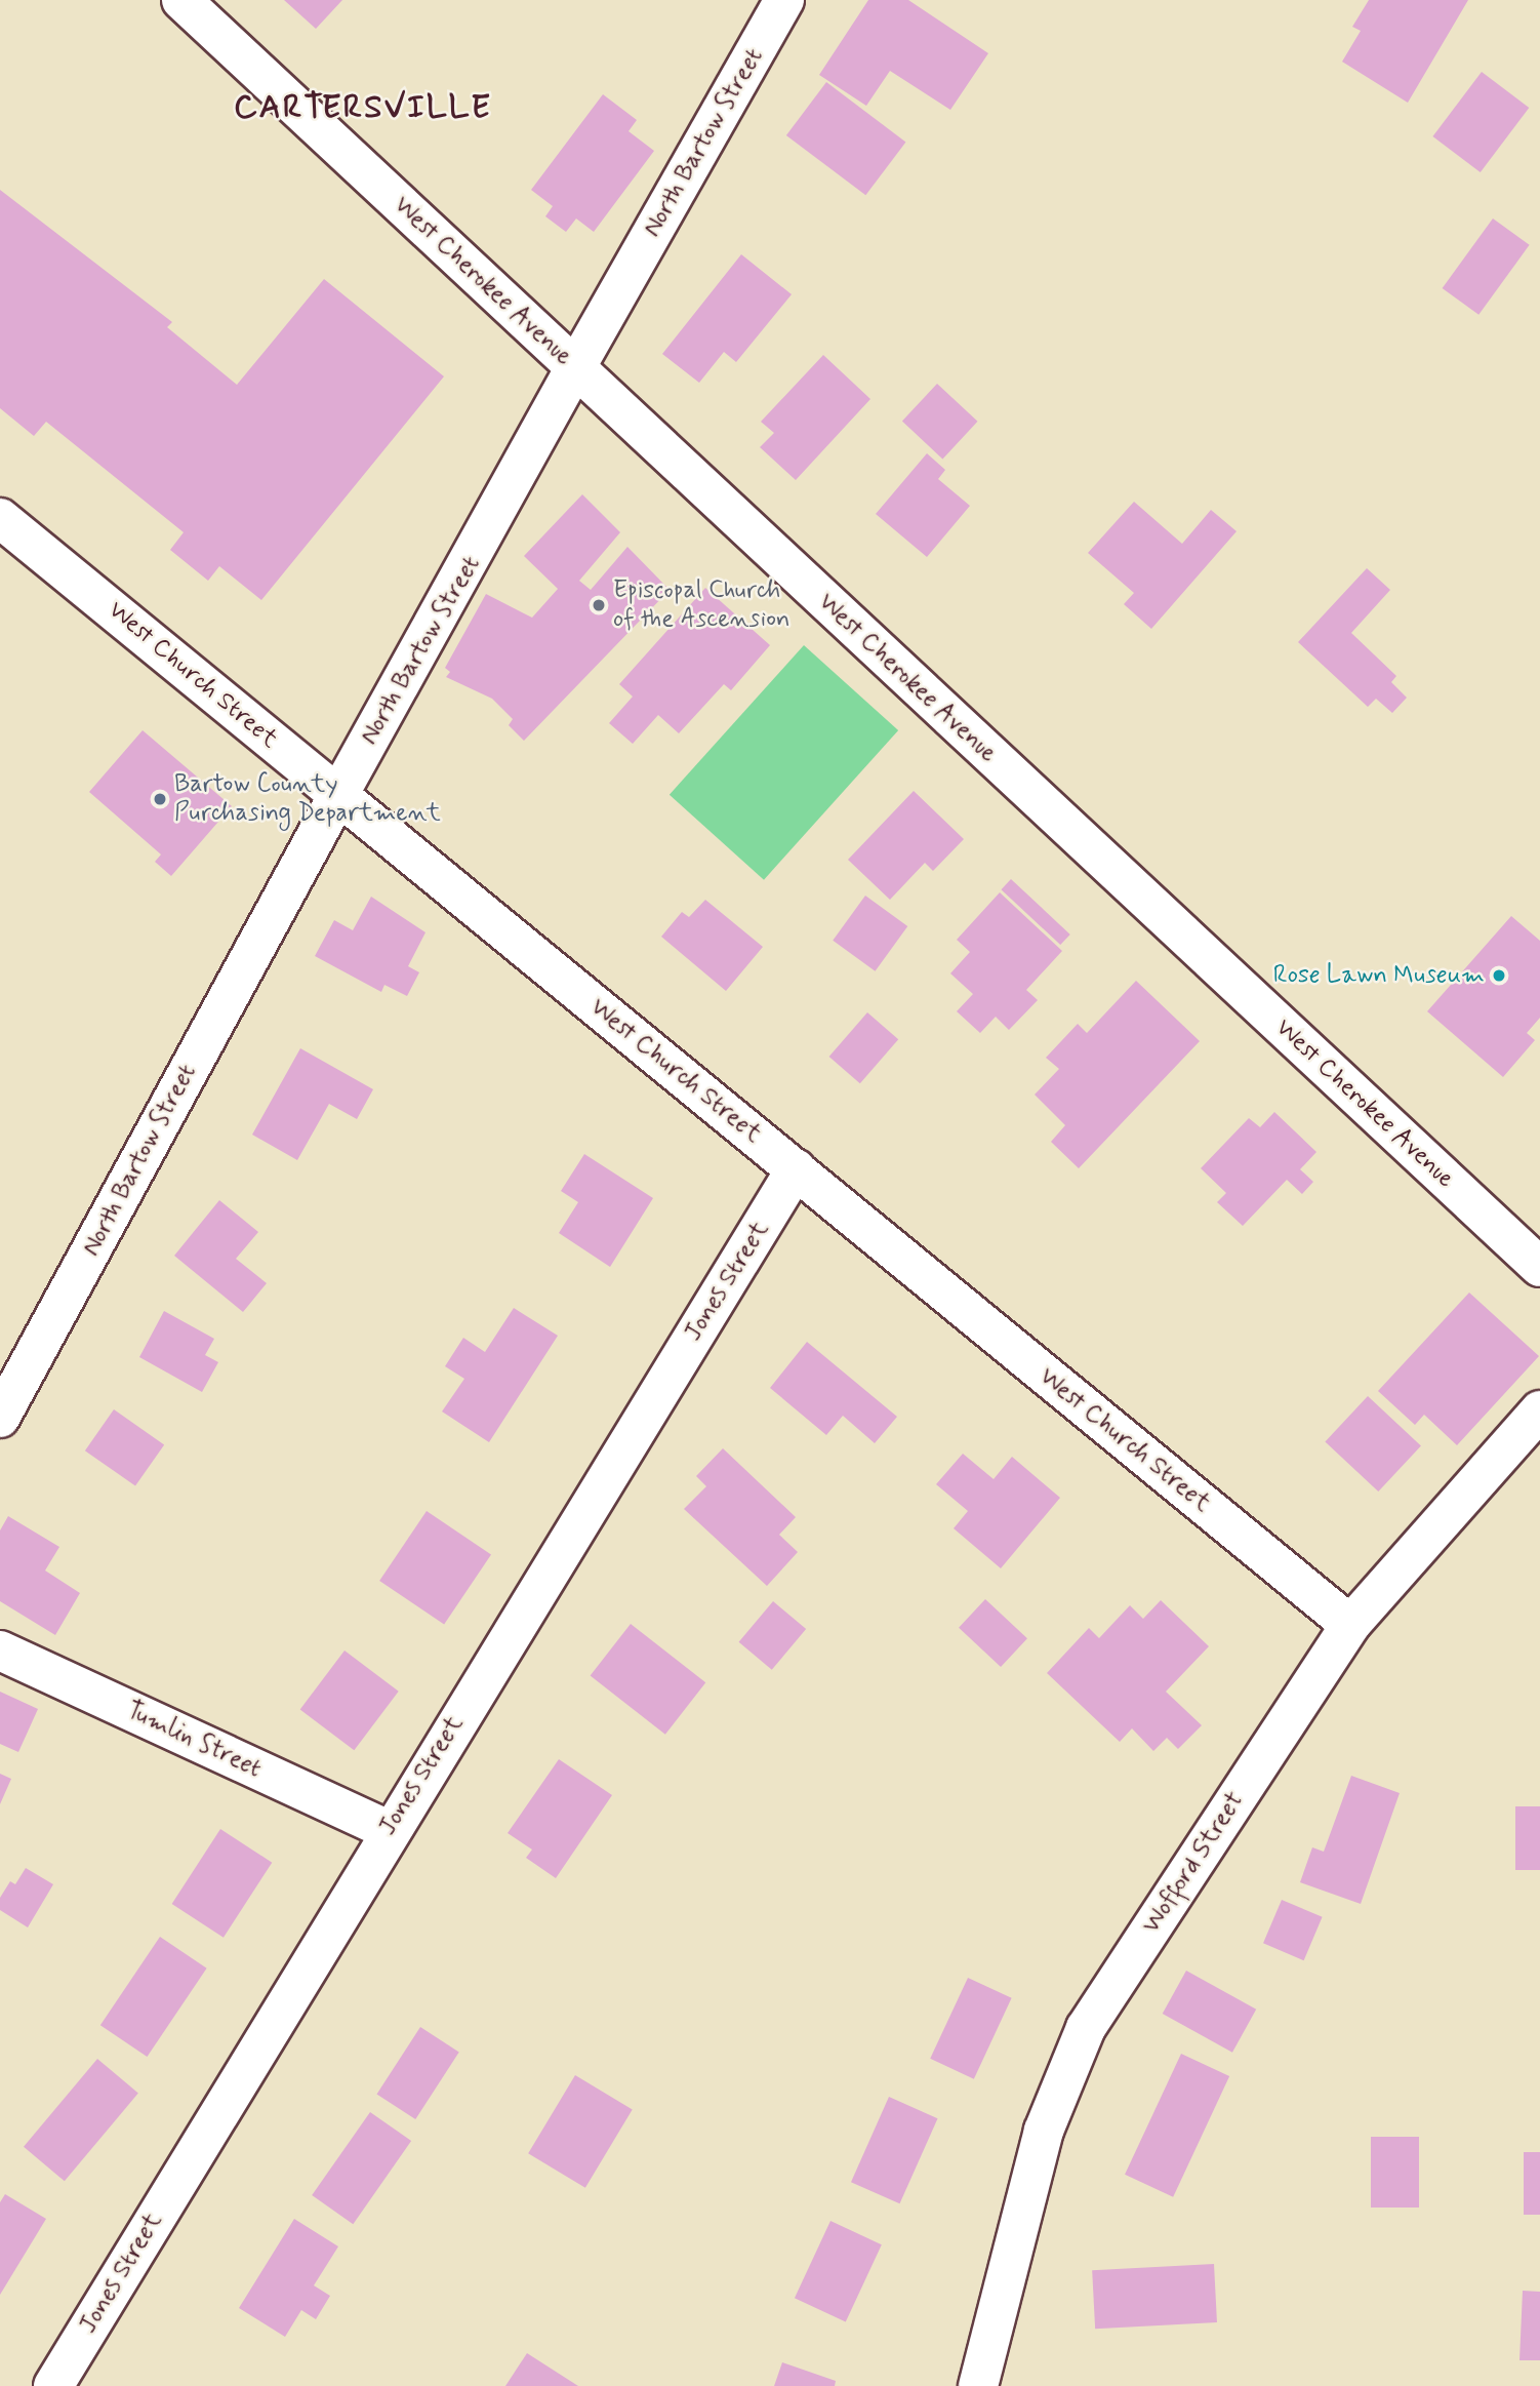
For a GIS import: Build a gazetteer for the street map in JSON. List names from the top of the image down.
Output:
{
  "streets": {
    "street": [
      "North Bartow Street",
      "West Cherokee Avenue",
      "West Church Street",
      "Jones Street",
      "Tumlin Street",
      "Wofford Street"
    ]
  },
  "crossings": [
    ["North Bartow Street", "West Cherokee Avenue"],
    ["North Bartow Street", "West Church Street"],
    ["West Church Street", "Jones Street"],
    ["West Church Street", "Wofford Street"],
    ["Jones Street", "Tumlin Street"]
  ],
  "districts": ["CARTERSVILLE"],
  "places": ["Episcopal Church of the Ascension", "Bartow County Purchasing Department", "Rose Lawn Museum"]
}
